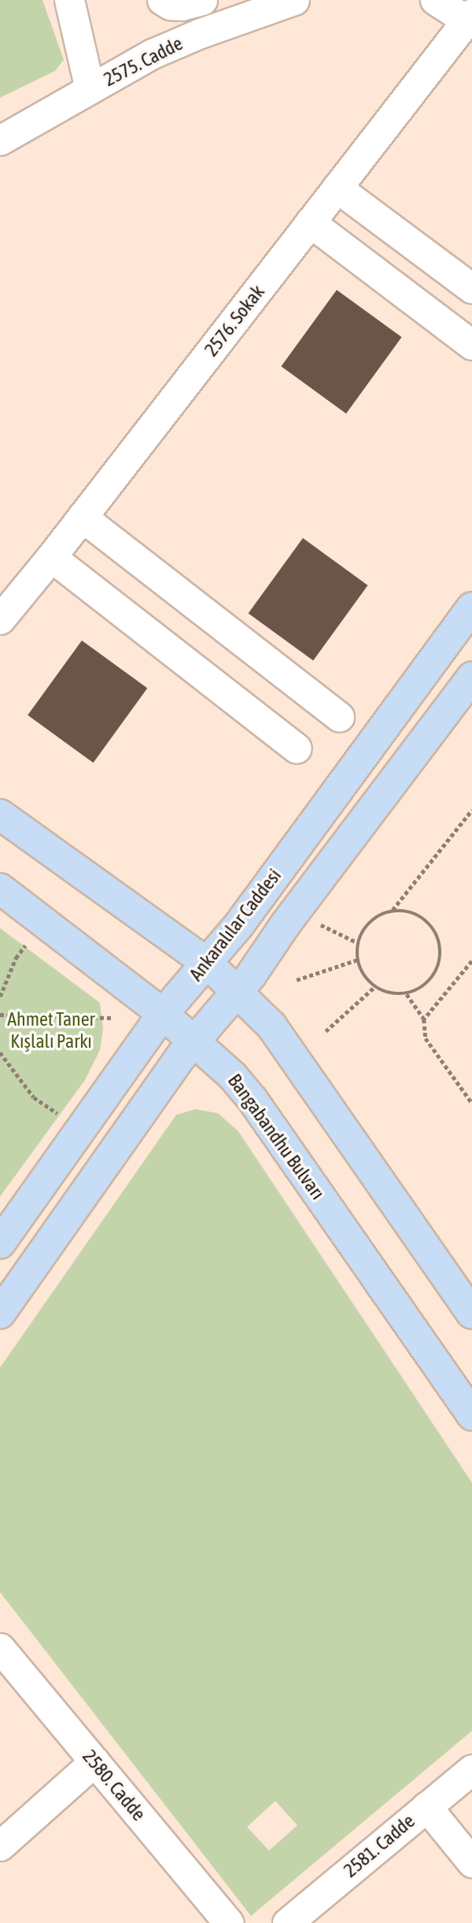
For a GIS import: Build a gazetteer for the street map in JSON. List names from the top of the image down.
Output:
{
  "streets": {
    "main road": ["Ankaralılar Caddesi", "Bangabandhu Bulvarı"],
    "street": [
      "2575. Cadde",
      "2576. Sokak",
      "2580. Cadde",
      "2581. Cadde"
    ]
  },
  "crossings": [
    ["Ankaralılar Caddesi", "Bangabandhu Bulvarı"]
  ],
  "parks": ["Ahmet Taner Kışlalı Parkı"]
}
